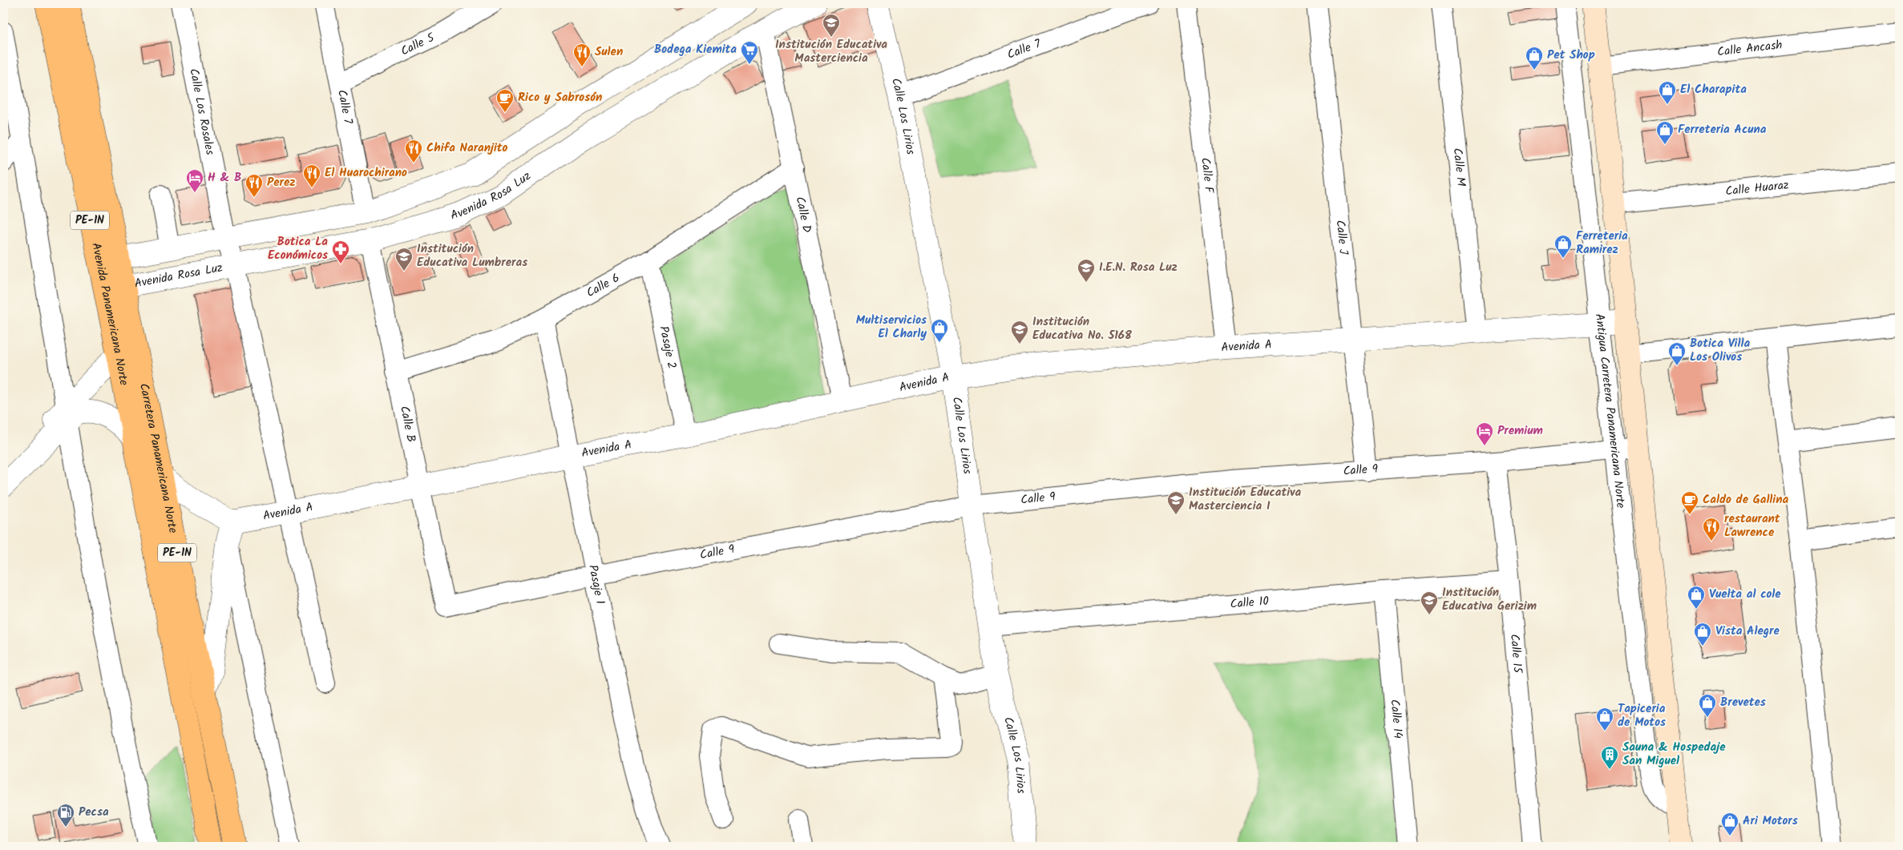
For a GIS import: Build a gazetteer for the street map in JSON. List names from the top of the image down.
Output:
{
  "streets": {
    "highway": ["PE-1N", "Avenida Panamericana Norte", "Carretera Panamericana Norte"],
    "main road": ["Antigua Carretera Panamericana Norte"],
    "street": [
      "Calle 5",
      "Calle Ancash",
      "Calle 7",
      "Calle Los Rosales",
      "Calle Los Lirios",
      "Calle M",
      "Calle F",
      "Calle Huaraz",
      "Avenida Rosa Luz",
      "Calle D",
      "Calle J",
      "Calle 6",
      "Avenida A",
      "Pasaje 2",
      "Calle B",
      "Calle 9",
      "Pasaje 1",
      "Calle 10",
      "Calle 15",
      "Calle 14"
    ]
  },
  "crossings": [
    ["Calle 5", "Calle 7"],
    ["Calle Ancash", "Antigua Carretera Panamericana Norte"],
    ["Calle 7", "Calle Los Lirios"],
    ["Calle Los Rosales", "Avenida Rosa Luz"],
    ["Calle Los Rosales", "Avenida A"],
    ["Calle Los Lirios", "Avenida A"],
    ["Calle Los Lirios", "Calle 9"],
    ["Calle Los Lirios", "Calle 10"],
    ["Calle M", "Avenida A"],
    ["Calle F", "Avenida A"],
    ["Calle Huaraz", "Antigua Carretera Panamericana Norte"],
    ["Avenida Rosa Luz", "Calle D"],
    ["Avenida Rosa Luz", "Calle B"],
    ["Avenida Rosa Luz", "Carretera Panamericana Norte"],
    ["Calle D", "Calle 6"],
    ["Calle D", "Avenida A"],
    ["Calle J", "Avenida A"],
    ["Calle J", "Calle 9"],
    ["Calle 6", "Pasaje 2"],
    ["Calle 6", "Calle B"],
    ["Calle 6", "Pasaje 1"],
    ["Avenida Panamericana Norte", "Carretera Panamericana Norte"],
    ["Avenida A", "Pasaje 2"],
    ["Avenida A", "Antigua Carretera Panamericana Norte"],
    ["Avenida A", "Calle B"],
    ["Avenida A", "Pasaje 1"],
    ["Antigua Carretera Panamericana Norte", "Calle 9"],
    ["Calle B", "Calle 9"],
    ["Calle 9", "Pasaje 1"],
    ["Calle 9", "Calle 15"],
    ["Calle 10", "Calle 15"],
    ["Calle 10", "Calle 14"]
  ],
  "places": {
    "school or university": [
      "Institución Educativa Masterciencia",
      "Institución Educativa Lumbreras",
      "I.E.N. Rosa Luz",
      "Institución Educativa No. 5168",
      "Institución Educativa Masterciencia I",
      "Institución Educativa Gerizim"
    ],
    "supermarket": ["Bodega Kiemita"],
    "restaurant": [
      "Sulen",
      "Chifa Naranjito",
      "El Huarochirano",
      "Perez",
      "restaurant Lawrence"
    ],
    "shop": [
      "Pet Shop",
      "El Charapita",
      "Ferreteria Acuna",
      "Ferreteria Ramirez",
      "Multiservicios El Charly",
      "Botica Villa Los Olivos",
      "Vuelta al cole",
      "Vista Alegre",
      "Brevetes",
      "Tapiceria de Motos",
      "Ari Motors"
    ],
    "cafe": ["Rico y Sabrosón", "Caldo de Gallina"],
    "hotel": ["H & B", "Premium"],
    "pharmacy": ["Botica La Económicos"],
    "building": ["Sauna & Hospedaje San Miguel"],
    "fuel station": ["Pecsa"]
  }
}
